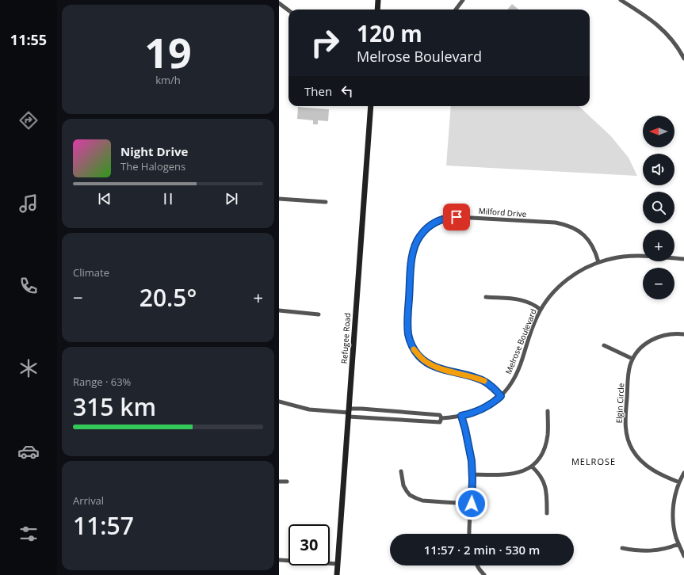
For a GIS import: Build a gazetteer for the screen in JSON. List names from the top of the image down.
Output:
{
  "streets": {
    "main road": ["Refugee Road"],
    "street": ["Milford Drive", "Melrose Boulevard", "Elgin Circle"]
  },
  "crossings": [
    ["Milford Drive", "Melrose Boulevard"],
    ["Refugee Road", "Melrose Boulevard"]
  ],
  "districts": ["MELROSE"],
  "north": "left",
  "page": {
    "tabs": "11:55",
    "tile": [
      ["19", "km/h"],
      "Climate",
      ["Range · 63%", "315 km"],
      ["Arrival", "11:57"]
    ],
    "turn": ["120 m", "Melrose Boulevard"],
    "then": "Then",
    "map_buttons": ["+", "−"],
    "song": ["Night Drive", "The Halogens"],
    "heat": ["−", "20.5°", "+"],
    "limit": "30",
    "trip": "11:57 · 2 min · 530 m"
  }
}
